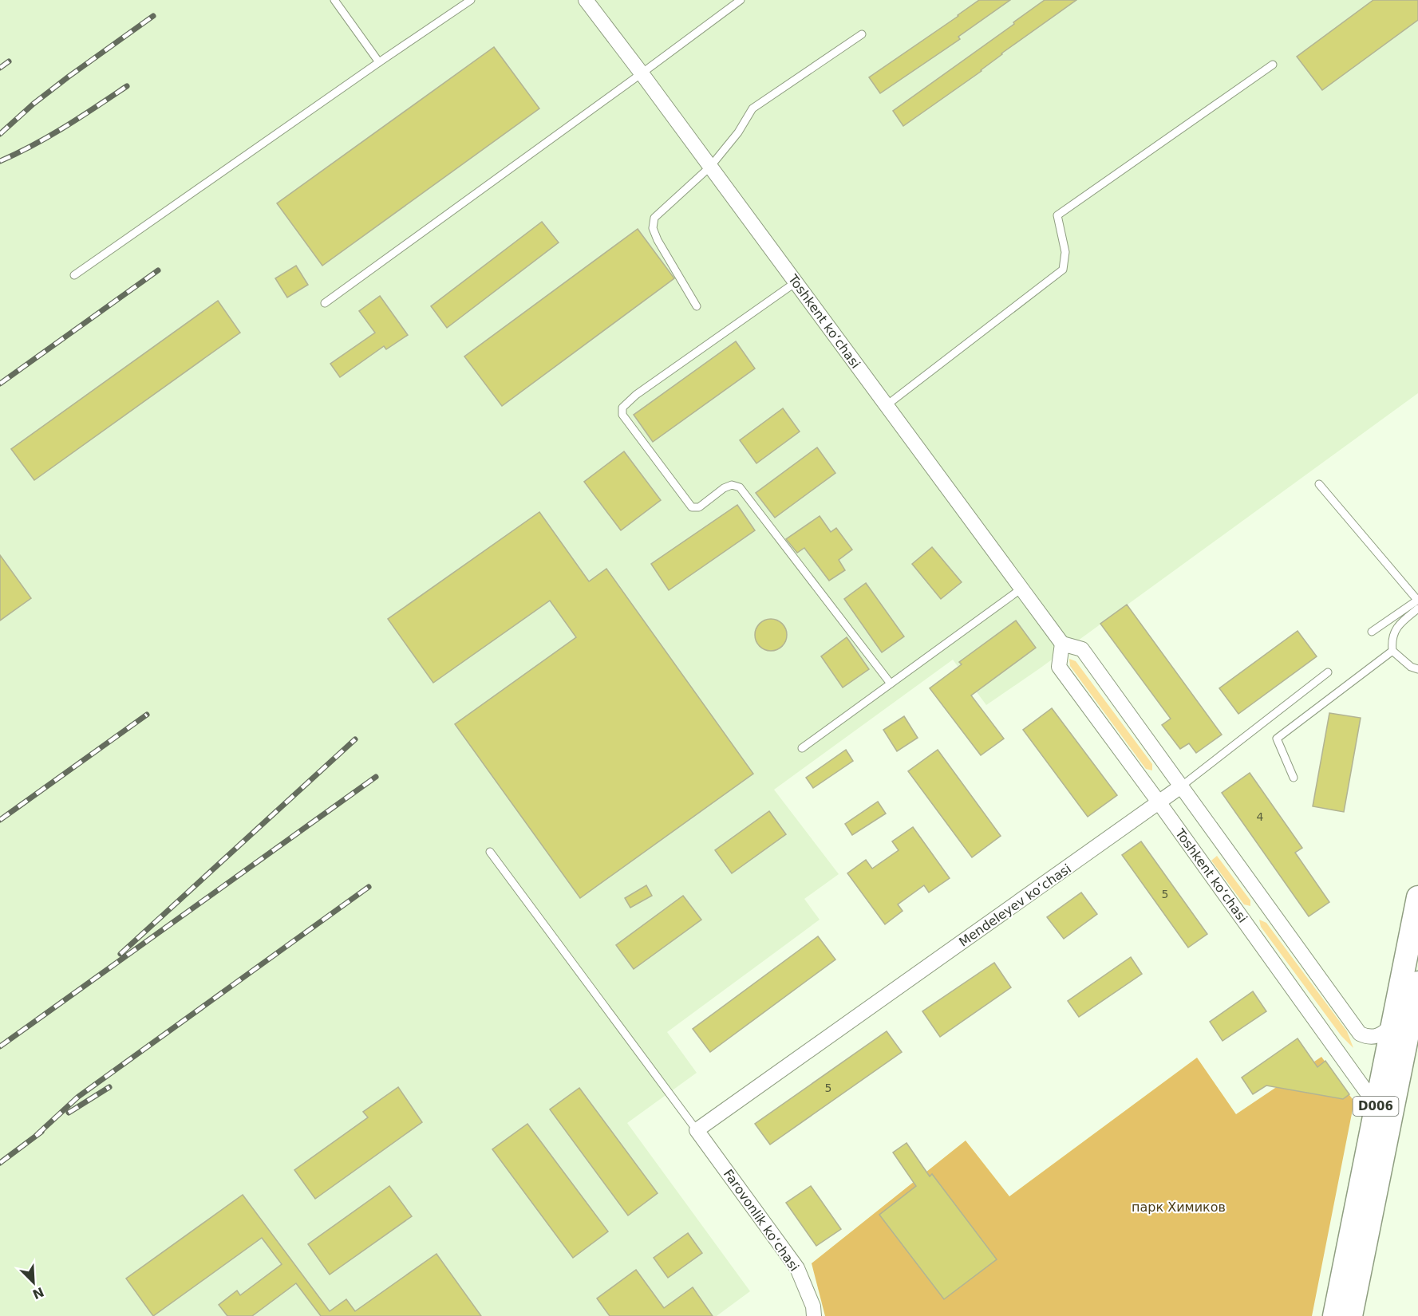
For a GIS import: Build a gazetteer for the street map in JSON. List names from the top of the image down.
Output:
{
  "streets": {
    "main road": ["D006"],
    "street": ["Toshkent ko‘chasi", "Mendeleyev ko‘chasi", "Farovonlik ko‘chasi"]
  },
  "crossings": [
    ["Toshkent ko‘chasi", "Mendeleyev ko‘chasi"],
    ["Toshkent ko‘chasi", "D006"],
    ["Mendeleyev ko‘chasi", "Farovonlik ko‘chasi"]
  ],
  "parks": ["парк Химиков"],
  "house_numbers": ["4", "5", "5"],
  "north": "bottom right"
}
